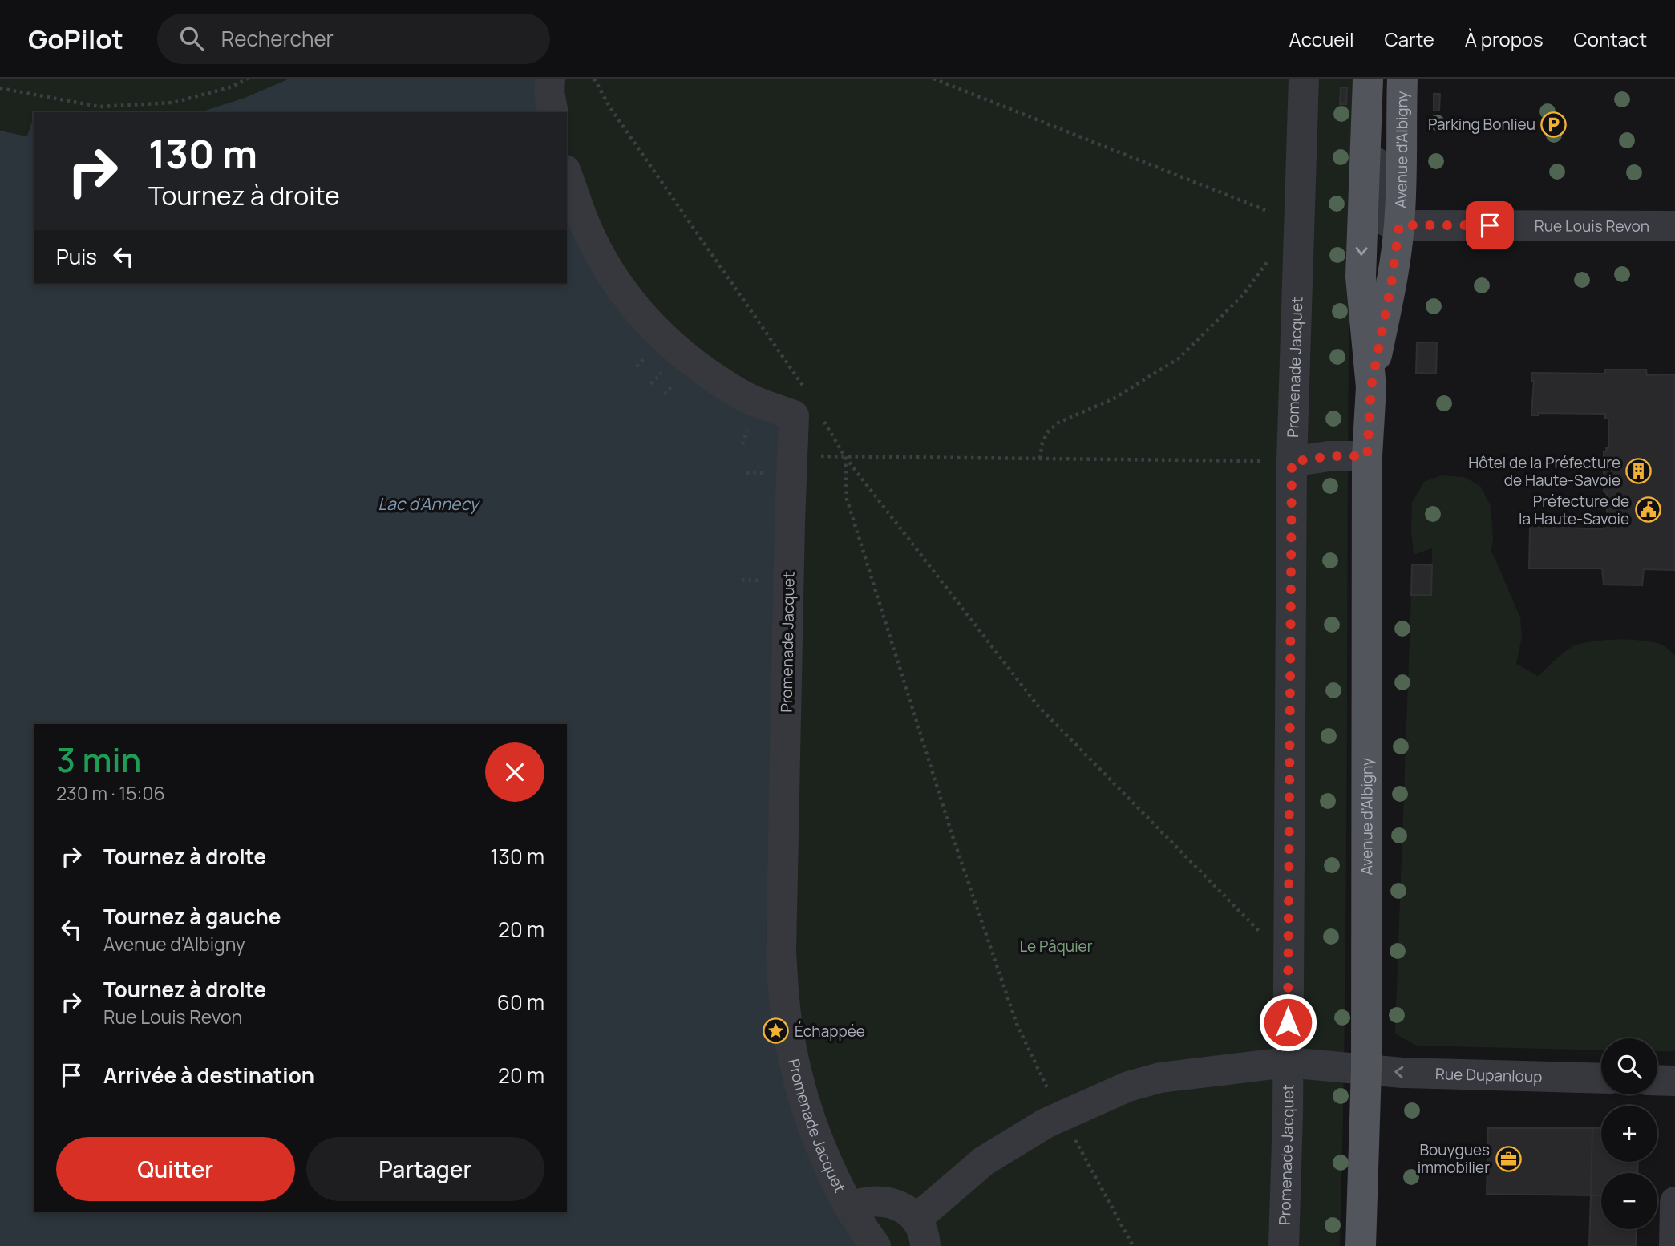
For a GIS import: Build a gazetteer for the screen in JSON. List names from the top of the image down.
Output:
{
  "streets": {
    "main road": ["Avenue d'Albigny"],
    "street": ["Rue Louis Revon", "Promenade Jacquet", "Rue Dupanloup"]
  },
  "crossings": [
    ["Avenue d'Albigny", "Rue Louis Revon"],
    ["Avenue d'Albigny", "Rue Dupanloup"],
    ["Promenade Jacquet", "Rue Dupanloup"]
  ],
  "one_way": ["Rue Dupanloup"],
  "water": ["Lac d'Annecy"],
  "parks": ["Le Pâquier"],
  "places": {
    "parking": ["Parking Bonlieu"],
    "building": ["Hôtel de la Préfecture de Haute-Savoie"],
    "public building": ["Préfecture de la Haute-Savoie"],
    "place": ["Échappée"],
    "office": ["Bouygues immobilier"]
  },
  "page": {
    "header": "GoPilot",
    "search": "Rechercher",
    "nav": [
      "Accueil",
      "Carte",
      "À propos",
      "Contact"
    ],
    "turn": ["130 m", "Tournez à droite"],
    "then": "Puis",
    "heading": ["3 min", "230 m · 15:06"],
    "list": [
      {
        "name": "Tournez à droite",
        "value": "130 m"
      },
      {
        "name": "Tournez à gauche",
        "note": "Avenue d'Albigny",
        "value": "20 m"
      },
      {
        "name": "Tournez à droite",
        "note": "Rue Louis Revon",
        "value": "60 m"
      },
      {
        "name": "Arrivée à destination",
        "value": "20 m"
      }
    ],
    "map_buttons": ["+", "−"],
    "buttons": ["Quitter", "Partager"]
  }
}
